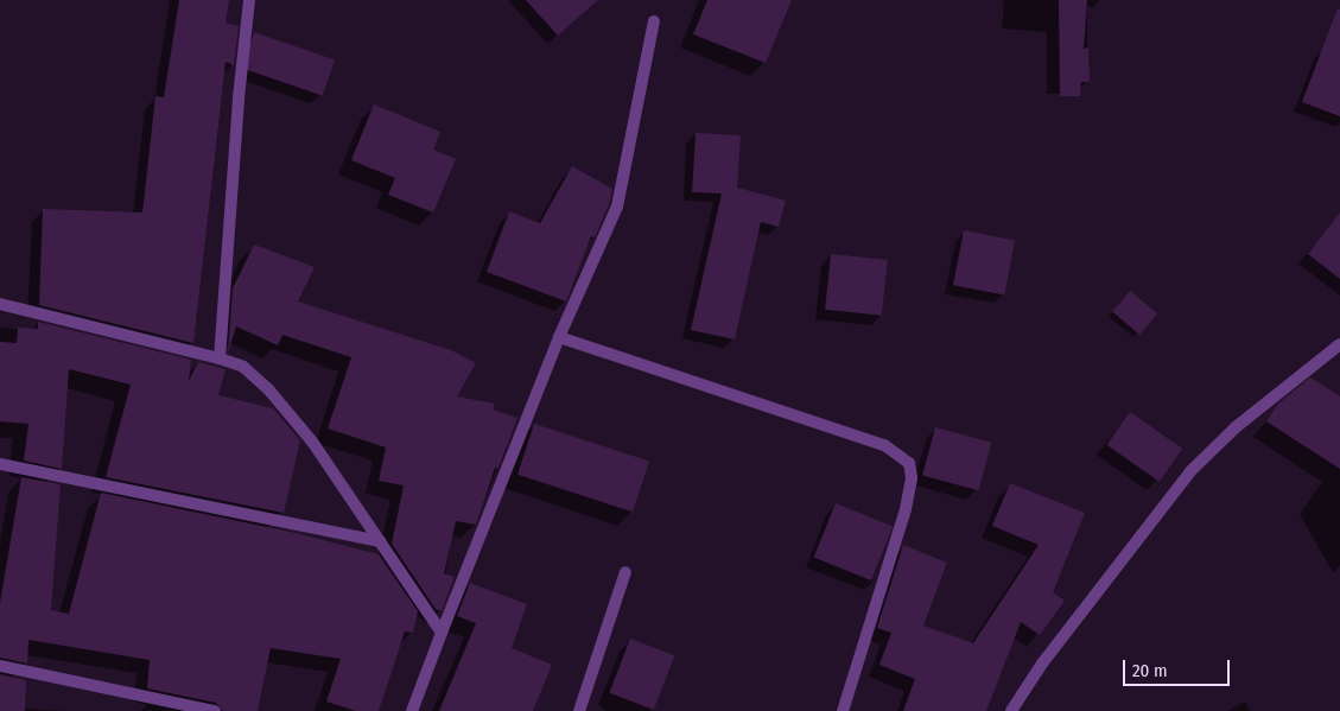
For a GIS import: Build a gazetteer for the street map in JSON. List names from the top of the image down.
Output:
{
  "scale_bar": "20 m"
}
